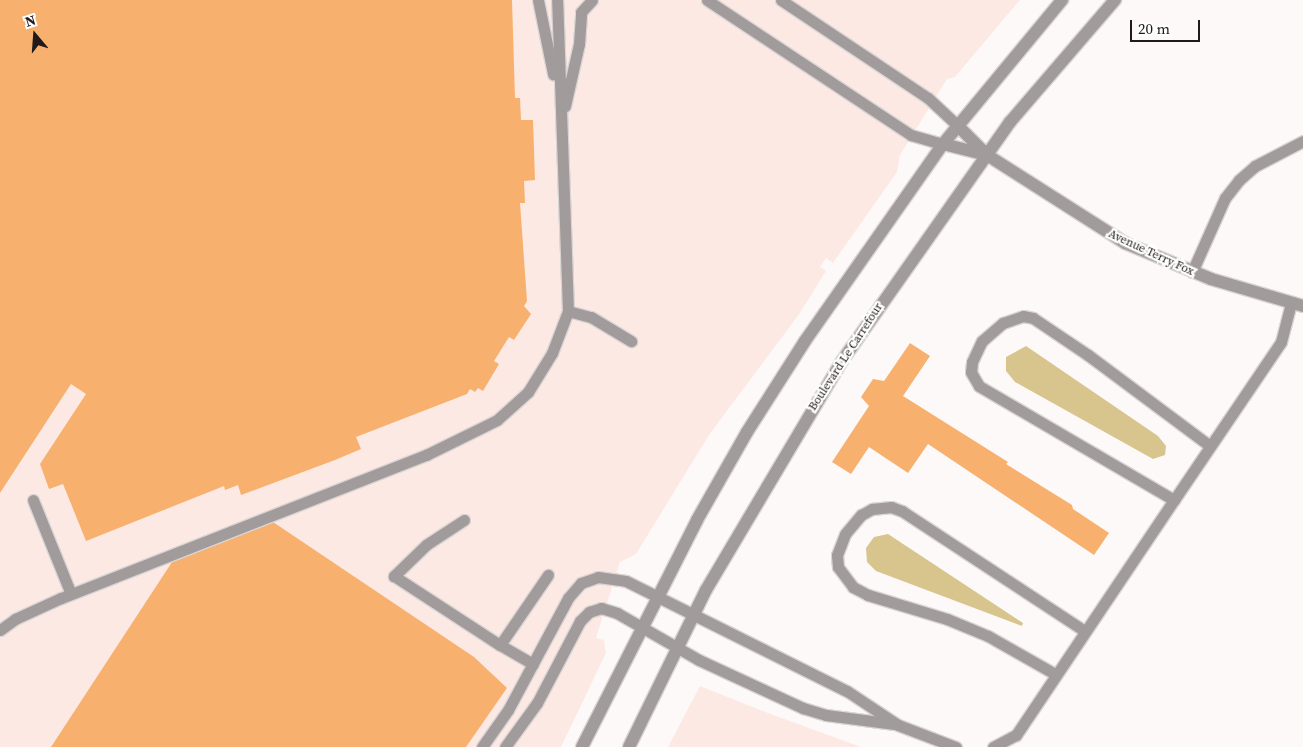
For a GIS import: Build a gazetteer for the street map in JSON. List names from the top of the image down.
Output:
{
  "streets": {
    "street": ["Avenue Terry Fox", "Boulevard Le Carrefour"]
  },
  "crossings": [
    ["Avenue Terry Fox", "Boulevard Le Carrefour"]
  ],
  "scale_bar": "20 m",
  "north": "top"
}
